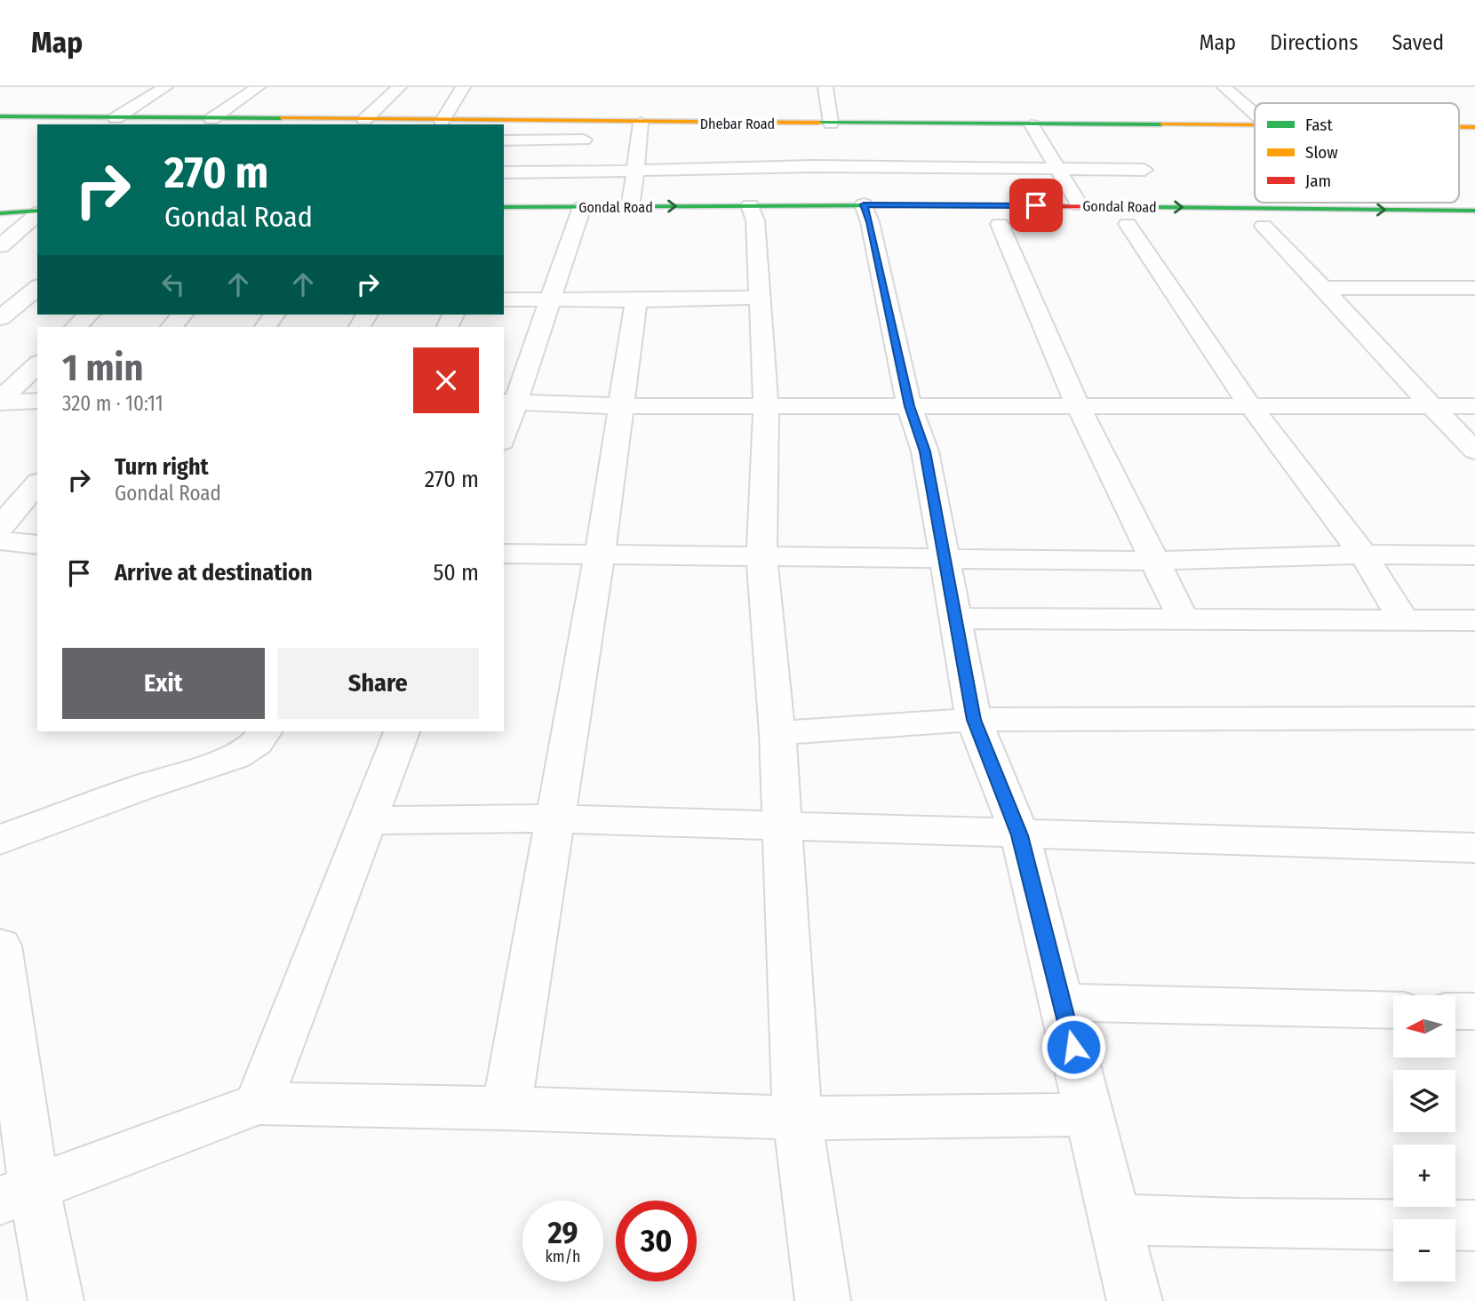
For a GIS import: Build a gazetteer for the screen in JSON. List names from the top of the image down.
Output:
{
  "streets": {
    "street": ["Dhebar Road", "Gondal Road"]
  },
  "legend": ["Fast", "Slow", "Jam"],
  "north": "left",
  "page": {
    "header": "Map",
    "nav": ["Map", "Directions", "Saved"],
    "turn": ["270 m", "Gondal Road"],
    "heading": ["1 min", "320 m · 10:11"],
    "list": [
      {
        "name": "Turn right",
        "note": "Gondal Road",
        "value": "270 m"
      },
      {
        "name": "Arrive at destination",
        "value": "50 m"
      }
    ],
    "buttons": ["Exit", "Share"],
    "map_buttons": ["+", "−"],
    "speed": "29 km/h",
    "limit": "30"
  }
}
